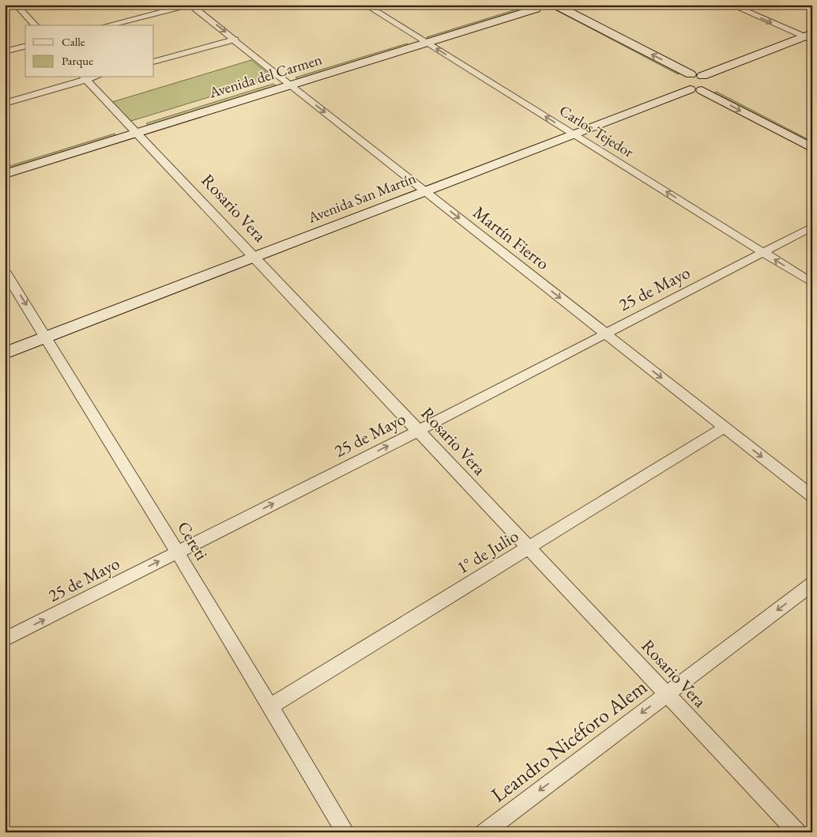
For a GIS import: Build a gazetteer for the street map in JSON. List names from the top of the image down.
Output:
{
  "streets": {
    "main road": ["Avenida del Carmen", "Avenida San Martín"],
    "street": [
      "Carlos Tejedor",
      "Rosario Vera",
      "Martín Fierro",
      "25 de Mayo",
      "Cereti",
      "1° de Julio",
      "Leandro Nicéforo Alem"
    ]
  },
  "crossings": [
    ["Avenida del Carmen", "Carlos Tejedor"],
    ["Avenida del Carmen", "Rosario Vera"],
    ["Avenida del Carmen", "Martín Fierro"],
    ["Carlos Tejedor", "Avenida San Martín"],
    ["Carlos Tejedor", "25 de Mayo"],
    ["Avenida San Martín", "Rosario Vera"],
    ["Avenida San Martín", "Martín Fierro"],
    ["Avenida San Martín", "Cereti"],
    ["Rosario Vera", "25 de Mayo"],
    ["Rosario Vera", "1° de Julio"],
    ["Rosario Vera", "Leandro Nicéforo Alem"],
    ["Martín Fierro", "25 de Mayo"],
    ["Martín Fierro", "1° de Julio"],
    ["25 de Mayo", "Cereti"],
    ["Cereti", "1° de Julio"]
  ],
  "one_way": [
    "Carlos Tejedor",
    "Martín Fierro",
    "25 de Mayo",
    "Leandro Nicéforo Alem"
  ],
  "legend": ["Calle", "Parque"]
}
